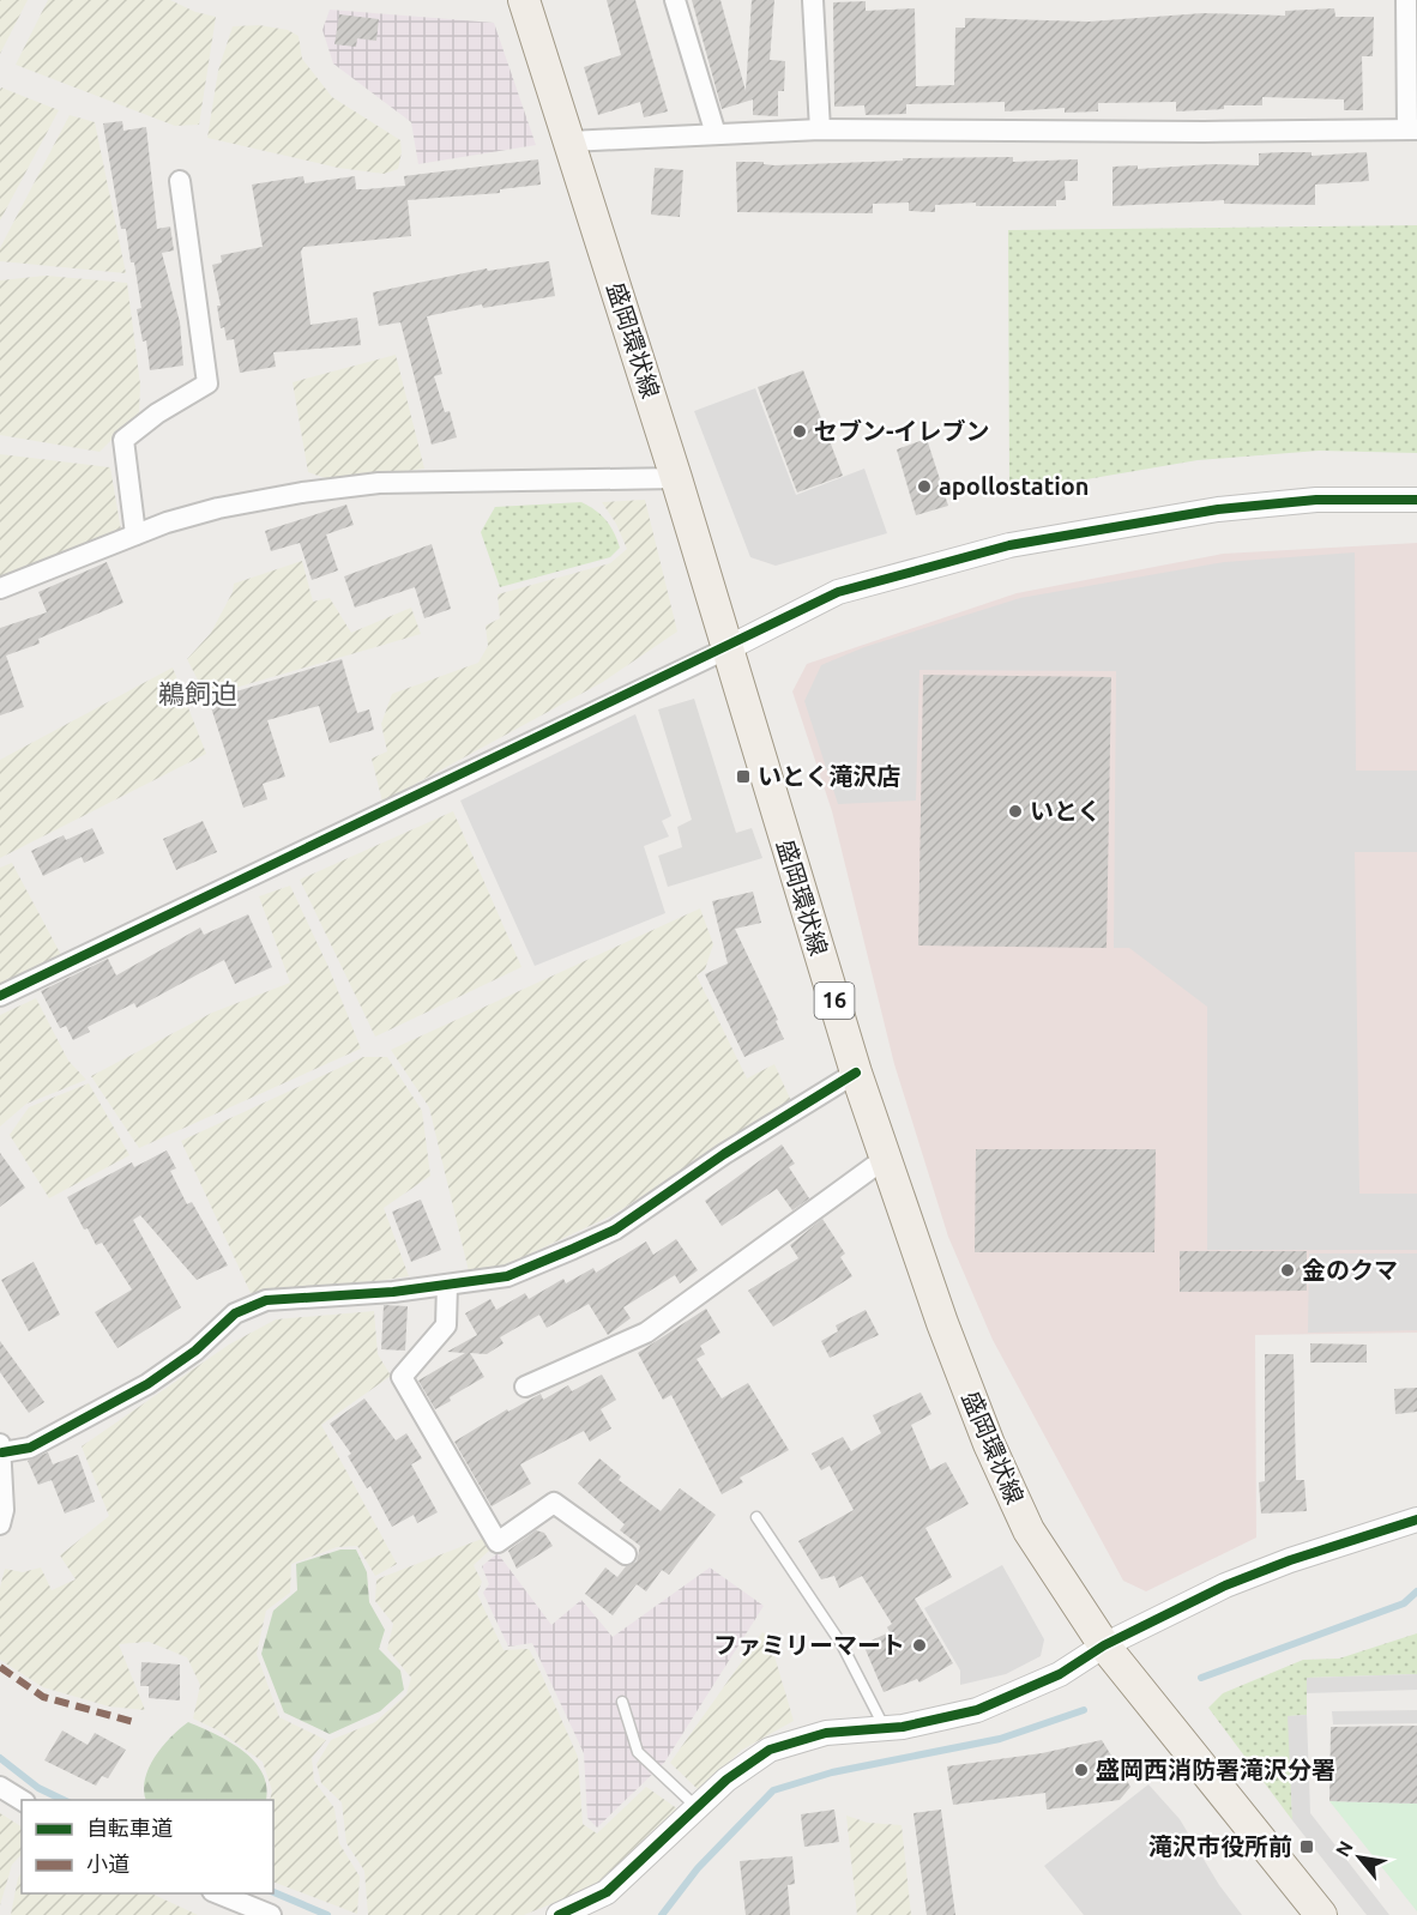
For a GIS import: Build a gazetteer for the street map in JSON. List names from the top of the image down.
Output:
{
  "streets": {
    "main road": ["盛岡環状線", "16"]
  },
  "districts": ["鵜飼迫"],
  "places": {
    "other": [
      "セブン-イレブン",
      "apollostation",
      "いとく",
      "金のクマ",
      "ファミリーマート",
      "盛岡西消防署滝沢分署"
    ],
    "transit": ["いとく滝沢店", "滝沢市役所前"]
  },
  "legend": ["自転車道", "小道"],
  "north": "top left"
}
